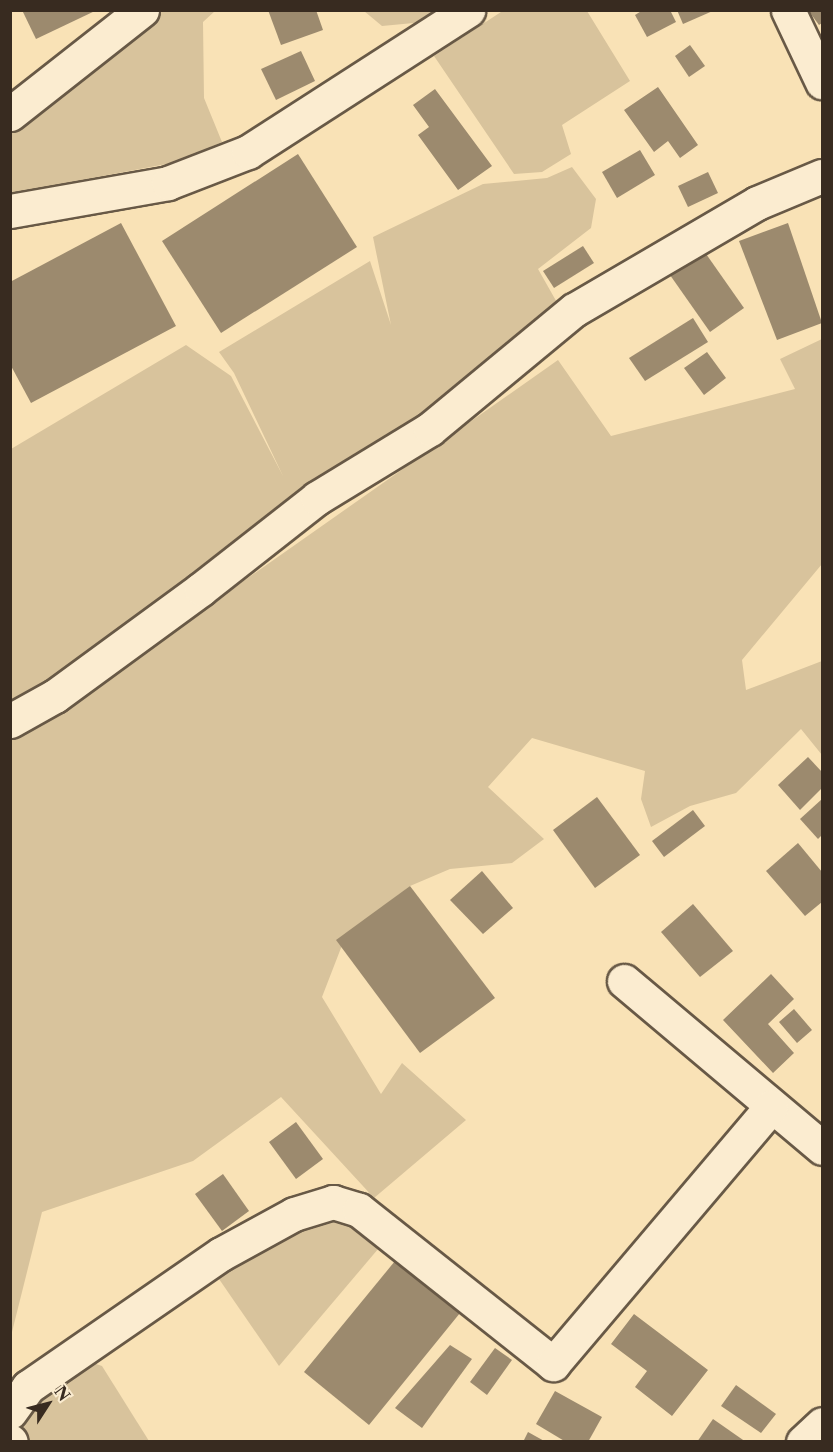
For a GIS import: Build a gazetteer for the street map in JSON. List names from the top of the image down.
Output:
{
  "north": "top right"
}
